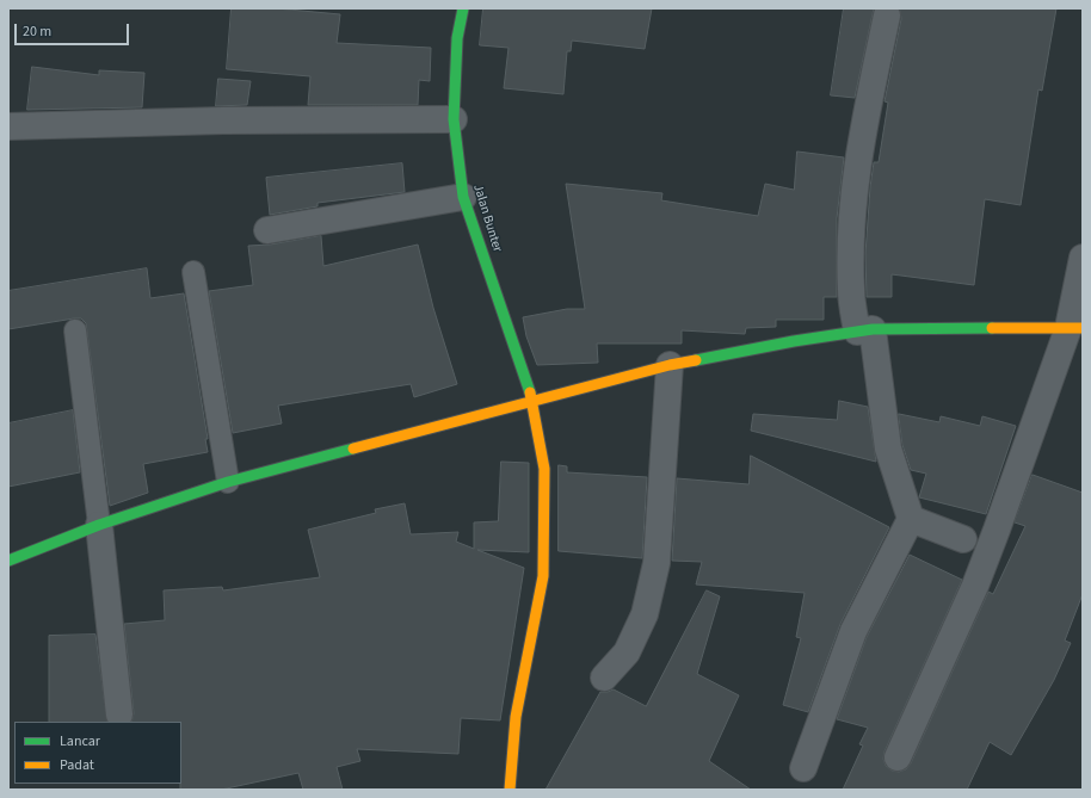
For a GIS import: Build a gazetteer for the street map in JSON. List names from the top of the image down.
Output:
{
  "streets": {
    "main road": ["Jalan Bunter"]
  },
  "legend": ["Lancar", "Padat"],
  "scale_bar": "20 m"
}
